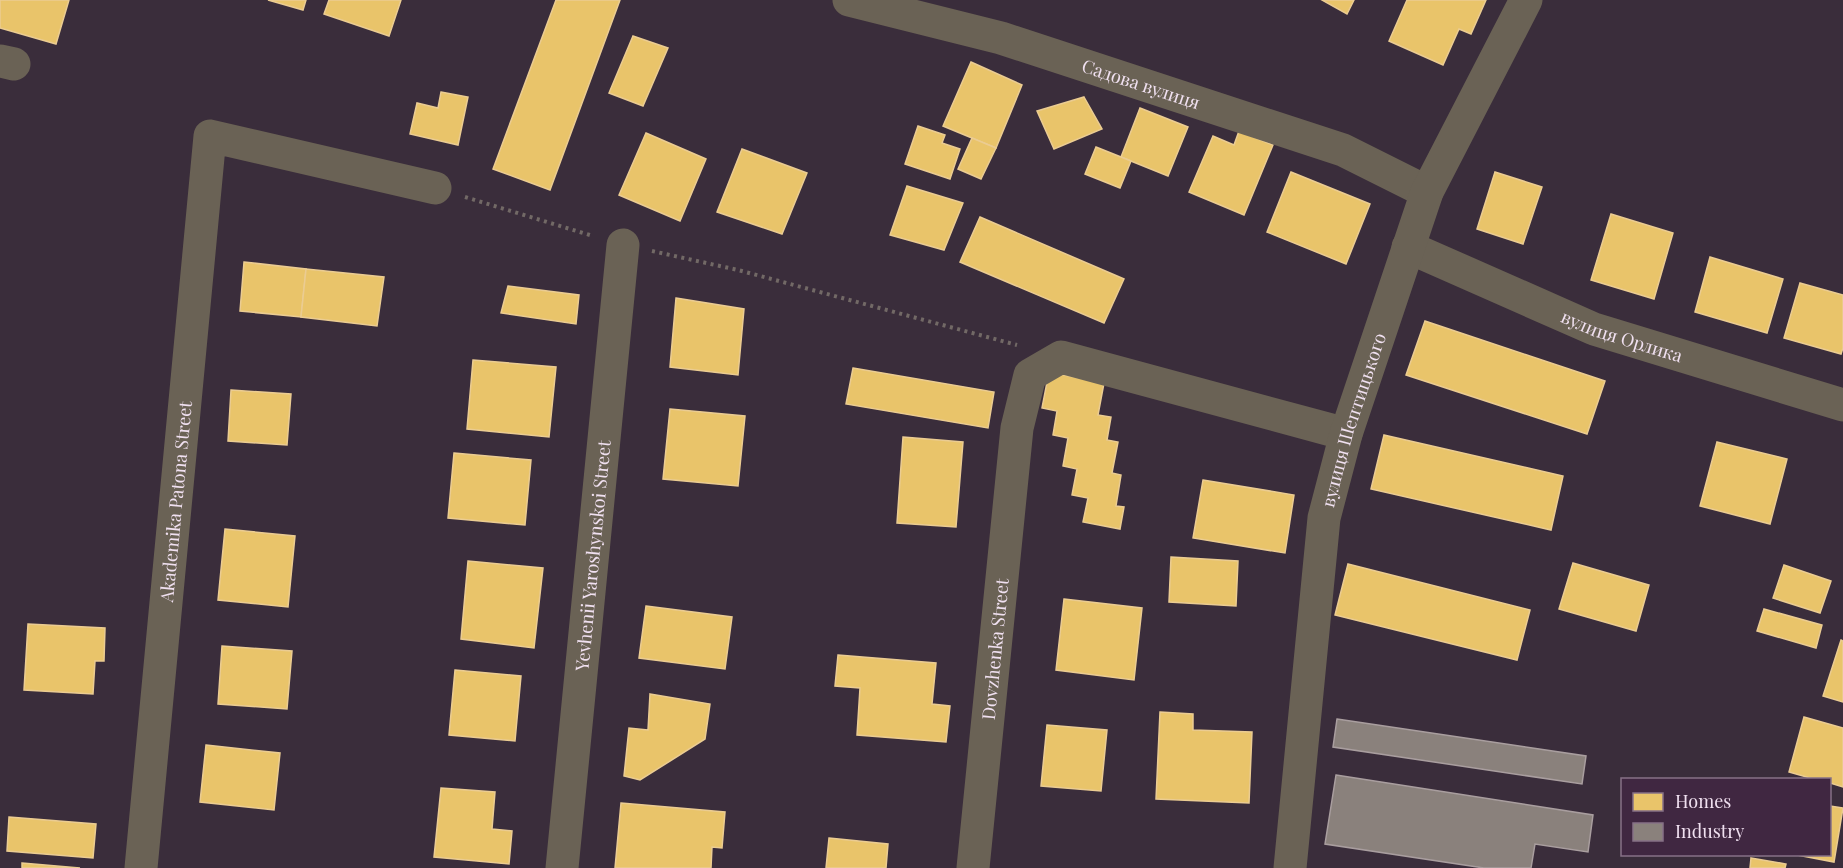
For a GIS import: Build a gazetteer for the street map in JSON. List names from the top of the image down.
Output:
{
  "streets": {
    "street": [
      "Садова вулиця",
      "вулиця Орлика",
      "вулиця Шептицького",
      "Akademika Patona Street",
      "Yevhenii Yaroshynskoi Street",
      "Dovzhenka Street"
    ]
  },
  "crossings": [
    ["Садова вулиця", "вулиця Шептицького"],
    ["вулиця Орлика", "вулиця Шептицького"]
  ],
  "legend": ["Homes", "Industry"]
}
